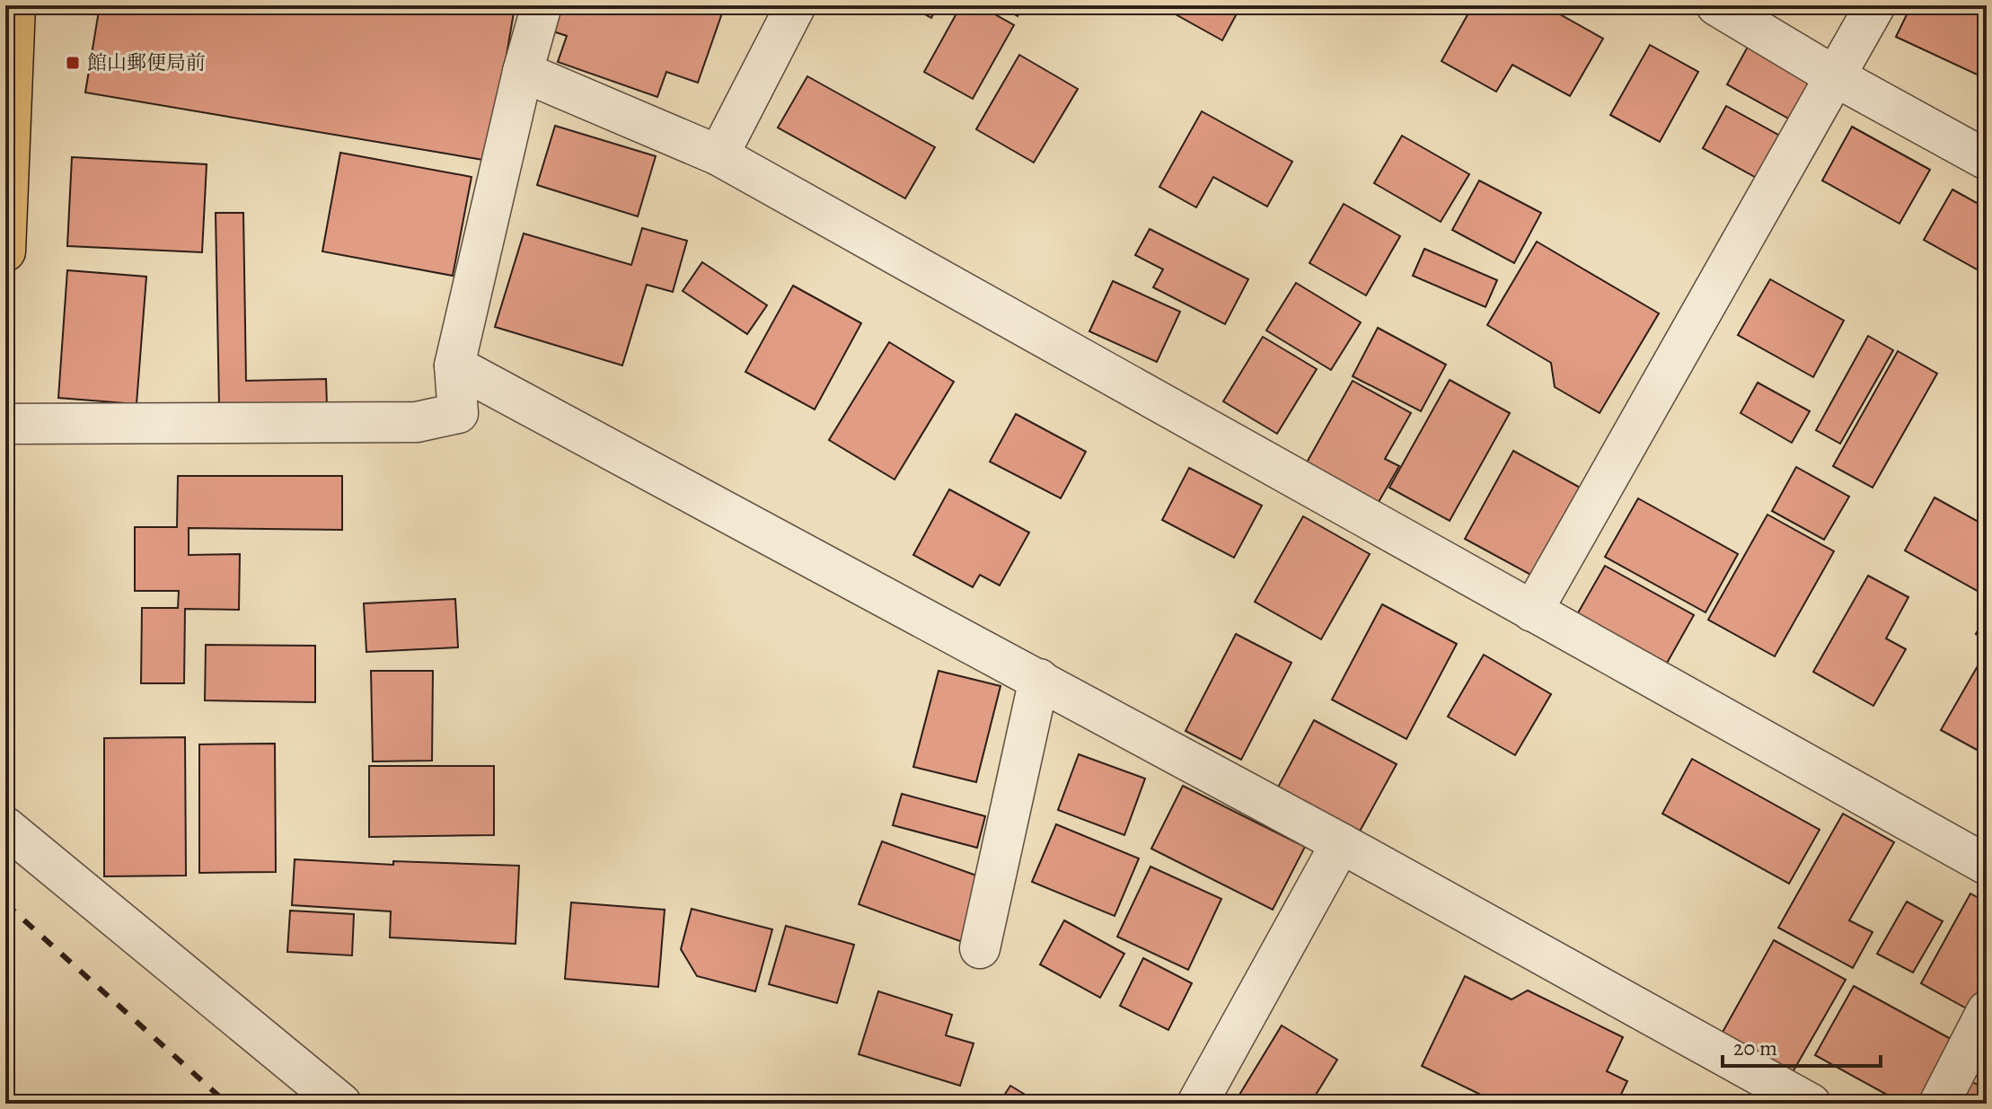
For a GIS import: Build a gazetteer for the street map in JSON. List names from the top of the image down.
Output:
{
  "places": {
    "transit": ["館山郵便局前"]
  },
  "scale_bar": "20 m"
}
